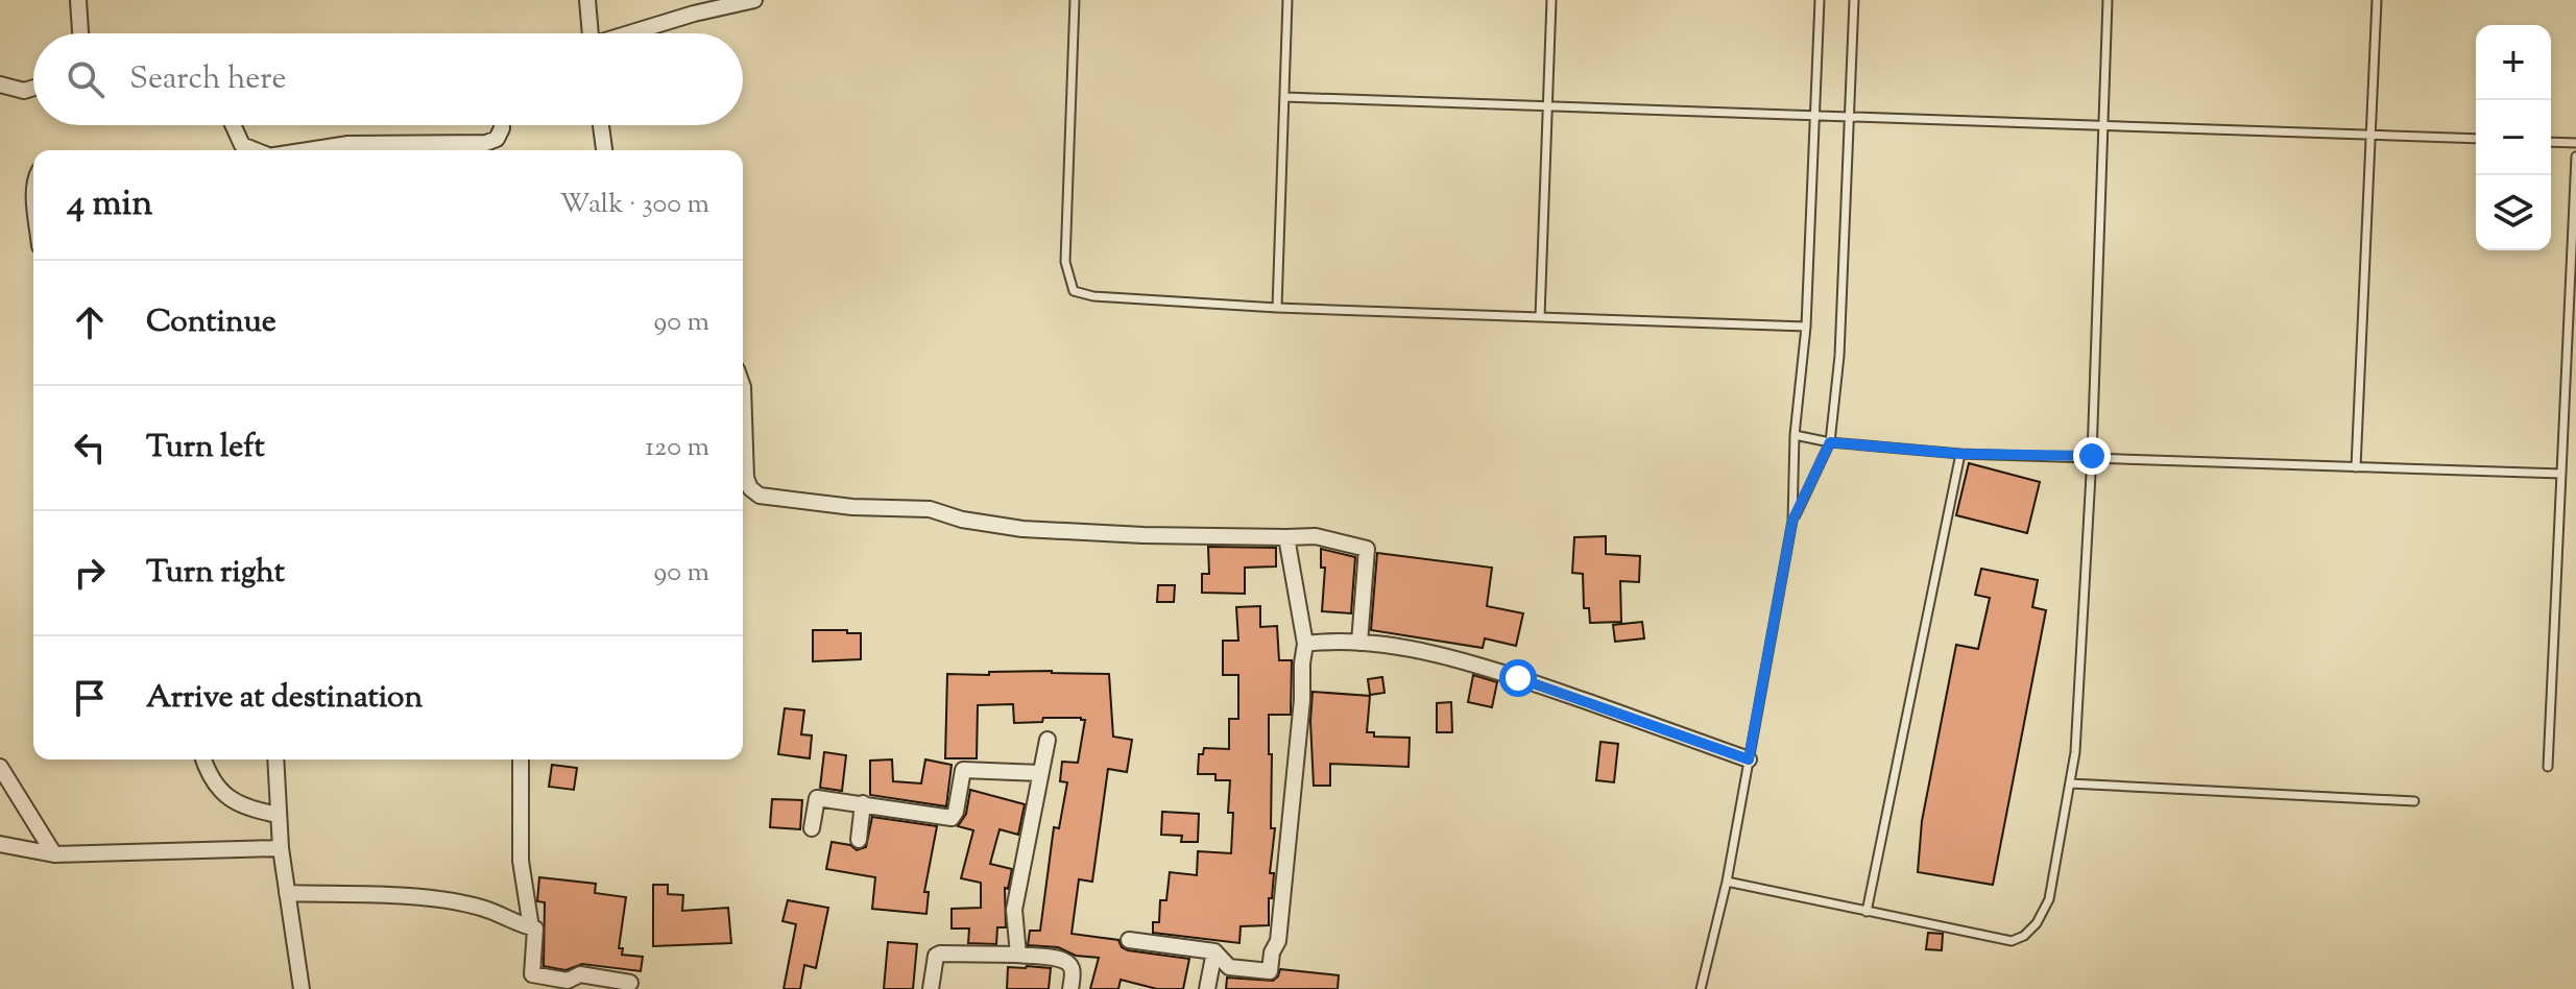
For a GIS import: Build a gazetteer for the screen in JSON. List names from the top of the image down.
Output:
{
  "page": {
    "map_buttons": ["+", "−"],
    "search": "Search here",
    "heading": ["4 min", "Walk · 300 m"],
    "list": [
      ["Continue", "90 m"],
      ["Turn left", "120 m"],
      ["Turn right", "90 m"],
      "Arrive at destination"
    ]
  }
}
